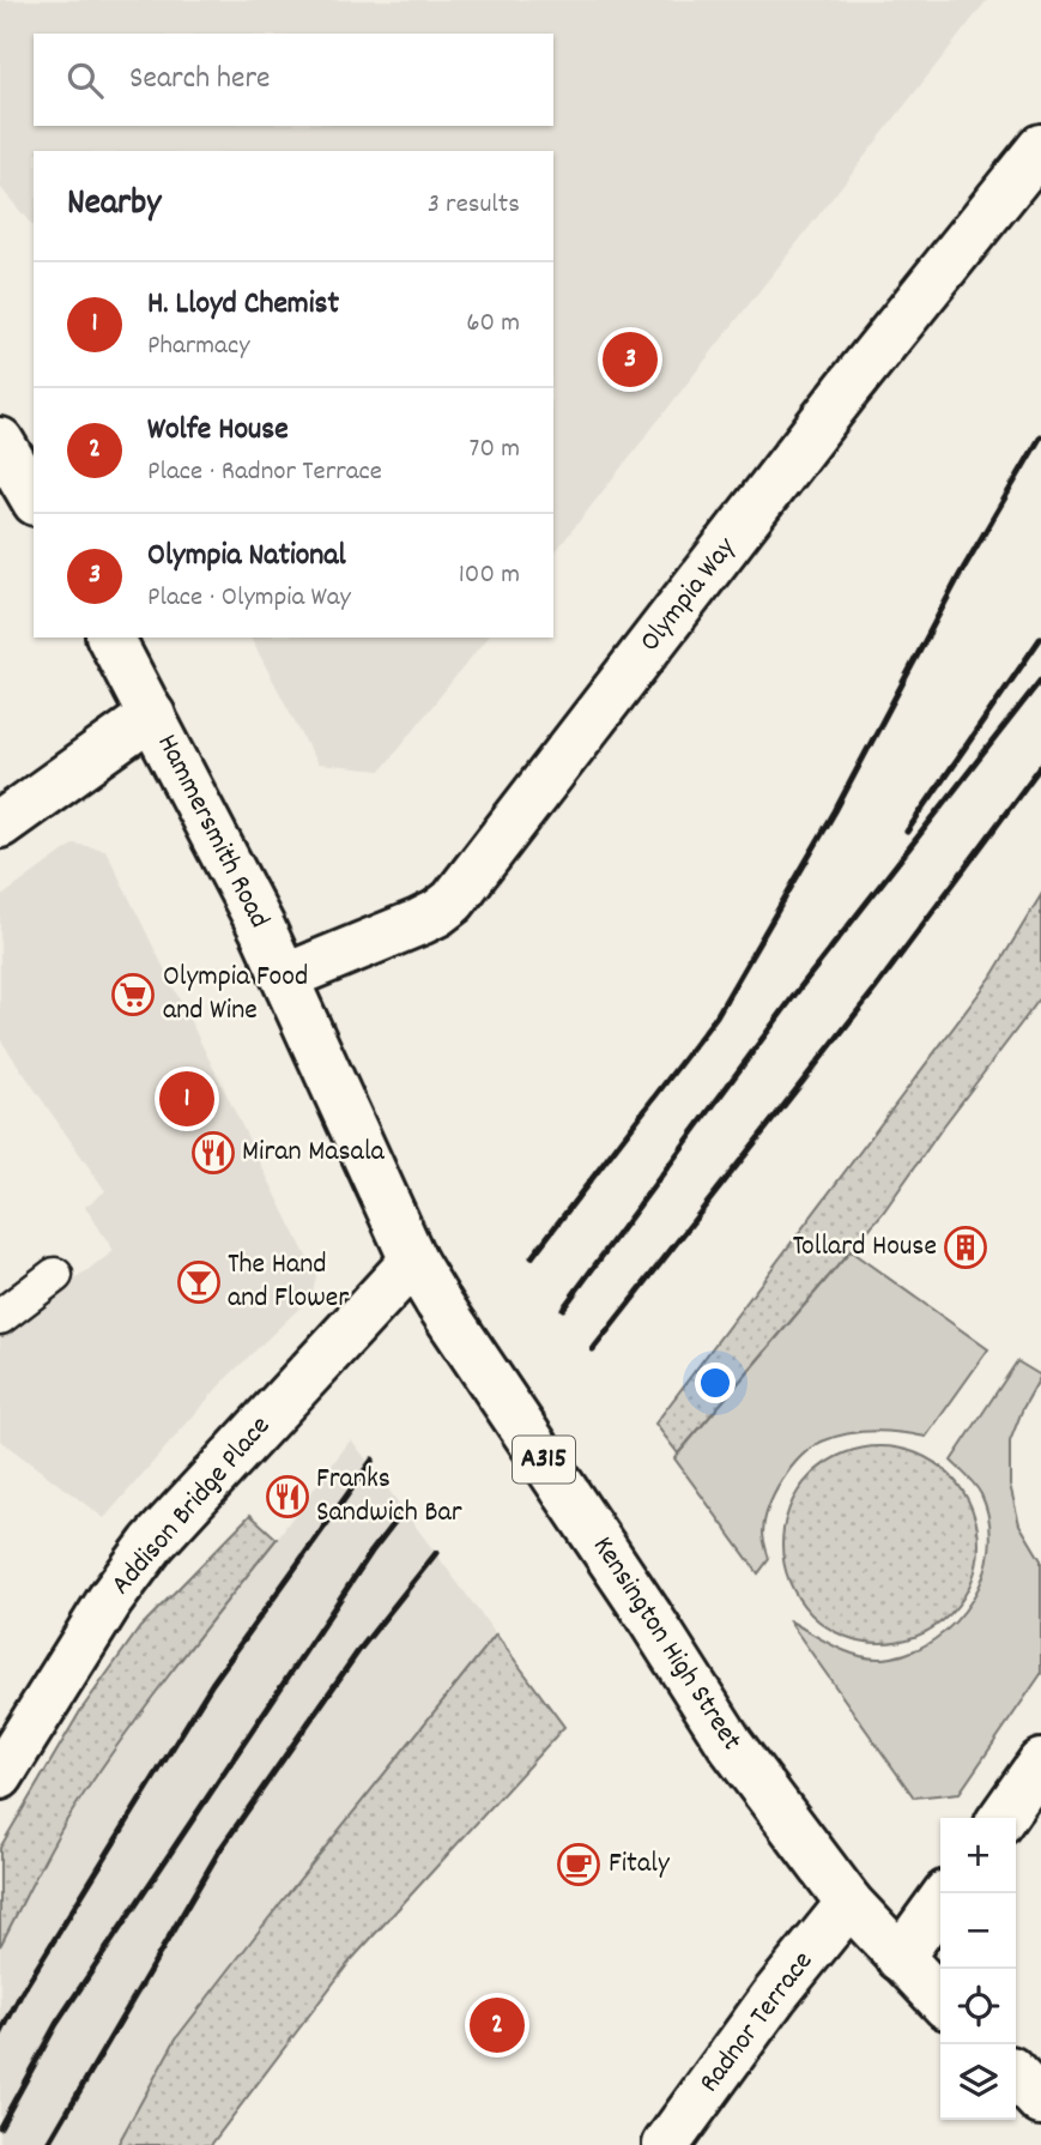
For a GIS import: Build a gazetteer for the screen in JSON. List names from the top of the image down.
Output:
{
  "streets": {
    "street": [
      "Olympia Way",
      "Hammersmith Road",
      "A315",
      "Addison Bridge Place",
      "Kensington High Street",
      "Radnor Terrace"
    ]
  },
  "crossings": [
    ["Olympia Way", "Hammersmith Road"],
    ["Hammersmith Road", "Addison Bridge Place"],
    ["Hammersmith Road", "Kensington High Street"],
    ["Addison Bridge Place", "Kensington High Street"],
    ["Kensington High Street", "Radnor Terrace"]
  ],
  "places": {
    "supermarket": ["Olympia Food and Wine"],
    "restaurant": ["Miran Masala", "Franks Sandwich Bar"],
    "building": ["Tollard House"],
    "bar": ["The Hand and Flower"],
    "cafe": ["Fitaly"]
  },
  "page": {
    "search": "Search here",
    "heading": ["Nearby", "3 results"],
    "list": [
      {
        "mark": "1",
        "name": "H. Lloyd Chemist",
        "note": "Pharmacy",
        "value": "60 m"
      },
      {
        "mark": "2",
        "name": "Wolfe House",
        "note": "Place · Radnor Terrace",
        "value": "70 m"
      },
      {
        "mark": "3",
        "name": "Olympia National",
        "note": "Place · Olympia Way",
        "value": "100 m"
      }
    ],
    "pins": ["3", "1", "2"],
    "map_buttons": ["+", "−"]
  }
}
